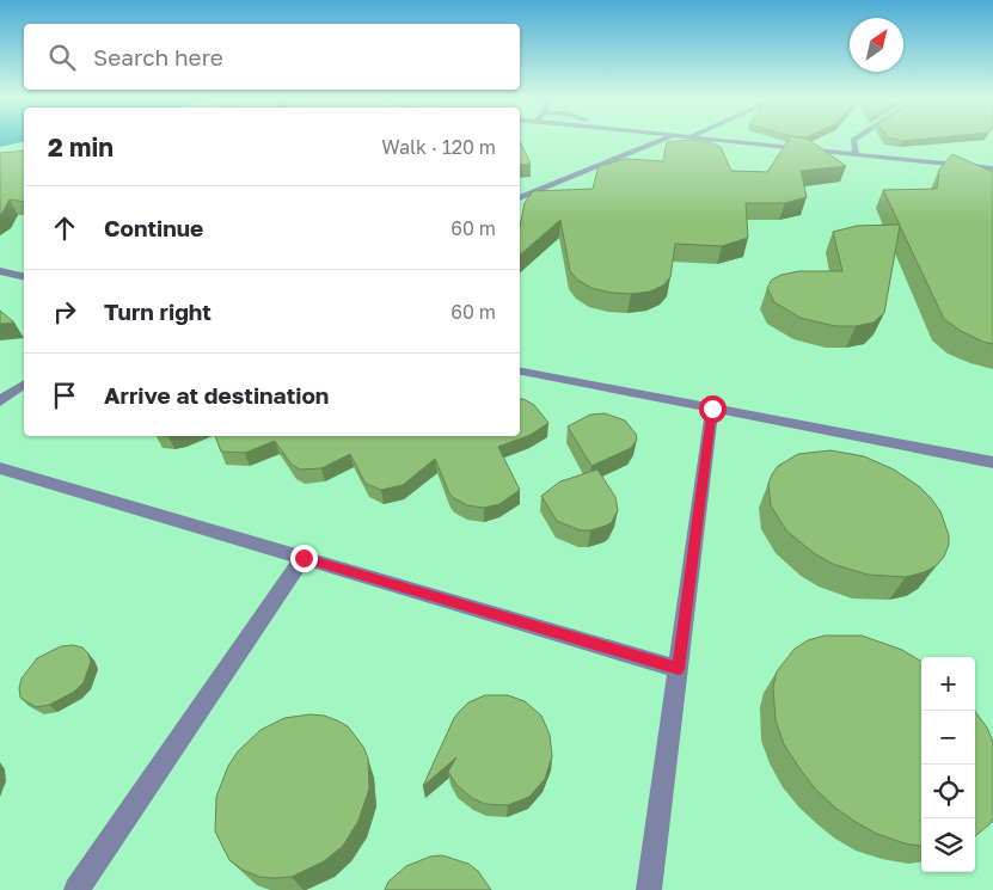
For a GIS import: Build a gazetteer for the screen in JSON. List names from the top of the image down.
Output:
{
  "north": "top right",
  "page": {
    "search": "Search here",
    "heading": ["2 min", "Walk · 120 m"],
    "list": [
      ["Continue", "60 m"],
      ["Turn right", "60 m"],
      "Arrive at destination"
    ],
    "map_buttons": ["+", "−"]
  }
}
